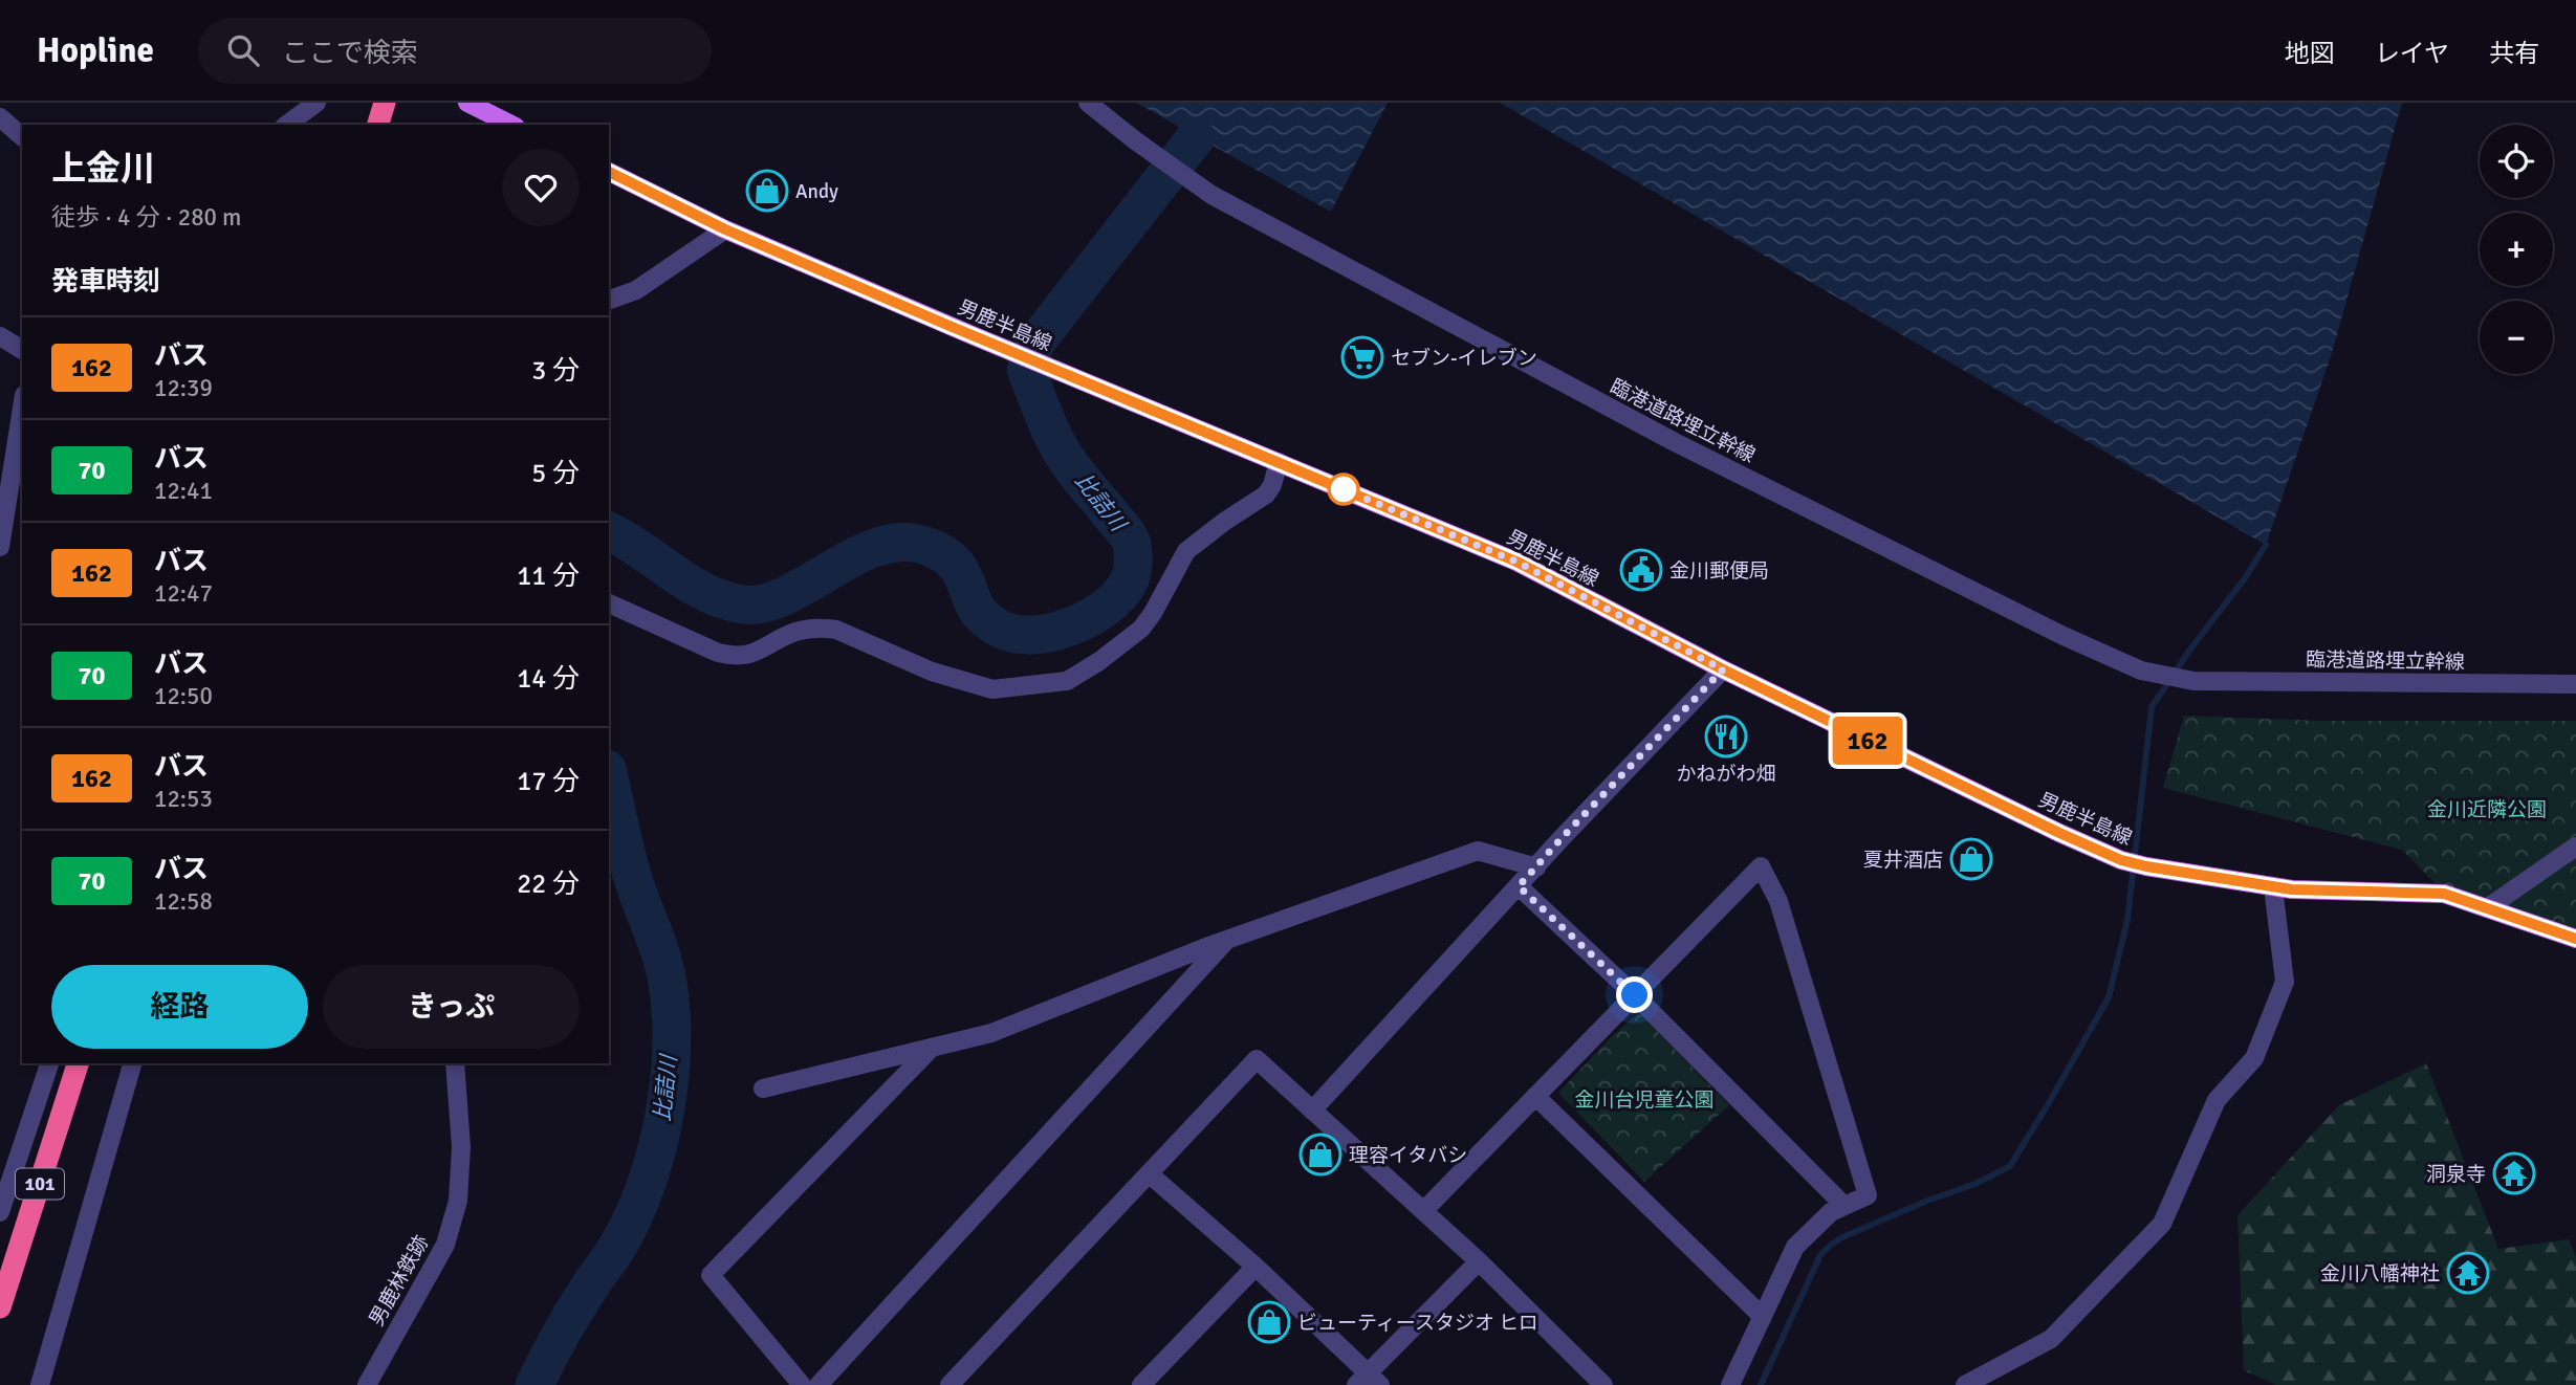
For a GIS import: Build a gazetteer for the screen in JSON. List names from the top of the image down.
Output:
{
  "streets": {
    "highway": ["101"],
    "main road": ["男鹿半島線"],
    "street": ["臨港道路埋立幹線", "男鹿林鉄跡"]
  },
  "water": ["比詰川"],
  "parks": ["金川近隣公園", "金川台児童公園"],
  "places": {
    "shop": [
      "Andy",
      "夏井酒店",
      "理容イタバシ",
      "ビューティースタジオ ヒロ"
    ],
    "supermarket": ["セブン-イレブン"],
    "public building": ["金川郵便局"],
    "restaurant": ["かねがわ畑"],
    "temple": ["洞泉寺", "金川八幡神社"]
  },
  "lines": ["bus line 162"],
  "page": {
    "header": "Hopline",
    "search": "ここで検索",
    "nav": ["地図", "レイヤ", "共有"],
    "on_map": "162",
    "map_buttons": ["+", "−"],
    "heading": [
      ["上金川", "徒歩 · 4 分 · 280 m"],
      "発車時刻"
    ],
    "list": [
      {
        "mark": "162",
        "name": "バス",
        "note": "12:39",
        "value": "3 分"
      },
      {
        "mark": "70",
        "name": "バス",
        "note": "12:41",
        "value": "5 分"
      },
      {
        "mark": "162",
        "name": "バス",
        "note": "12:47",
        "value": "11 分"
      },
      {
        "mark": "70",
        "name": "バス",
        "note": "12:50",
        "value": "14 分"
      },
      {
        "mark": "162",
        "name": "バス",
        "note": "12:53",
        "value": "17 分"
      },
      {
        "mark": "70",
        "name": "バス",
        "note": "12:58",
        "value": "22 分"
      }
    ],
    "buttons": ["経路", "きっぷ"]
  }
}
